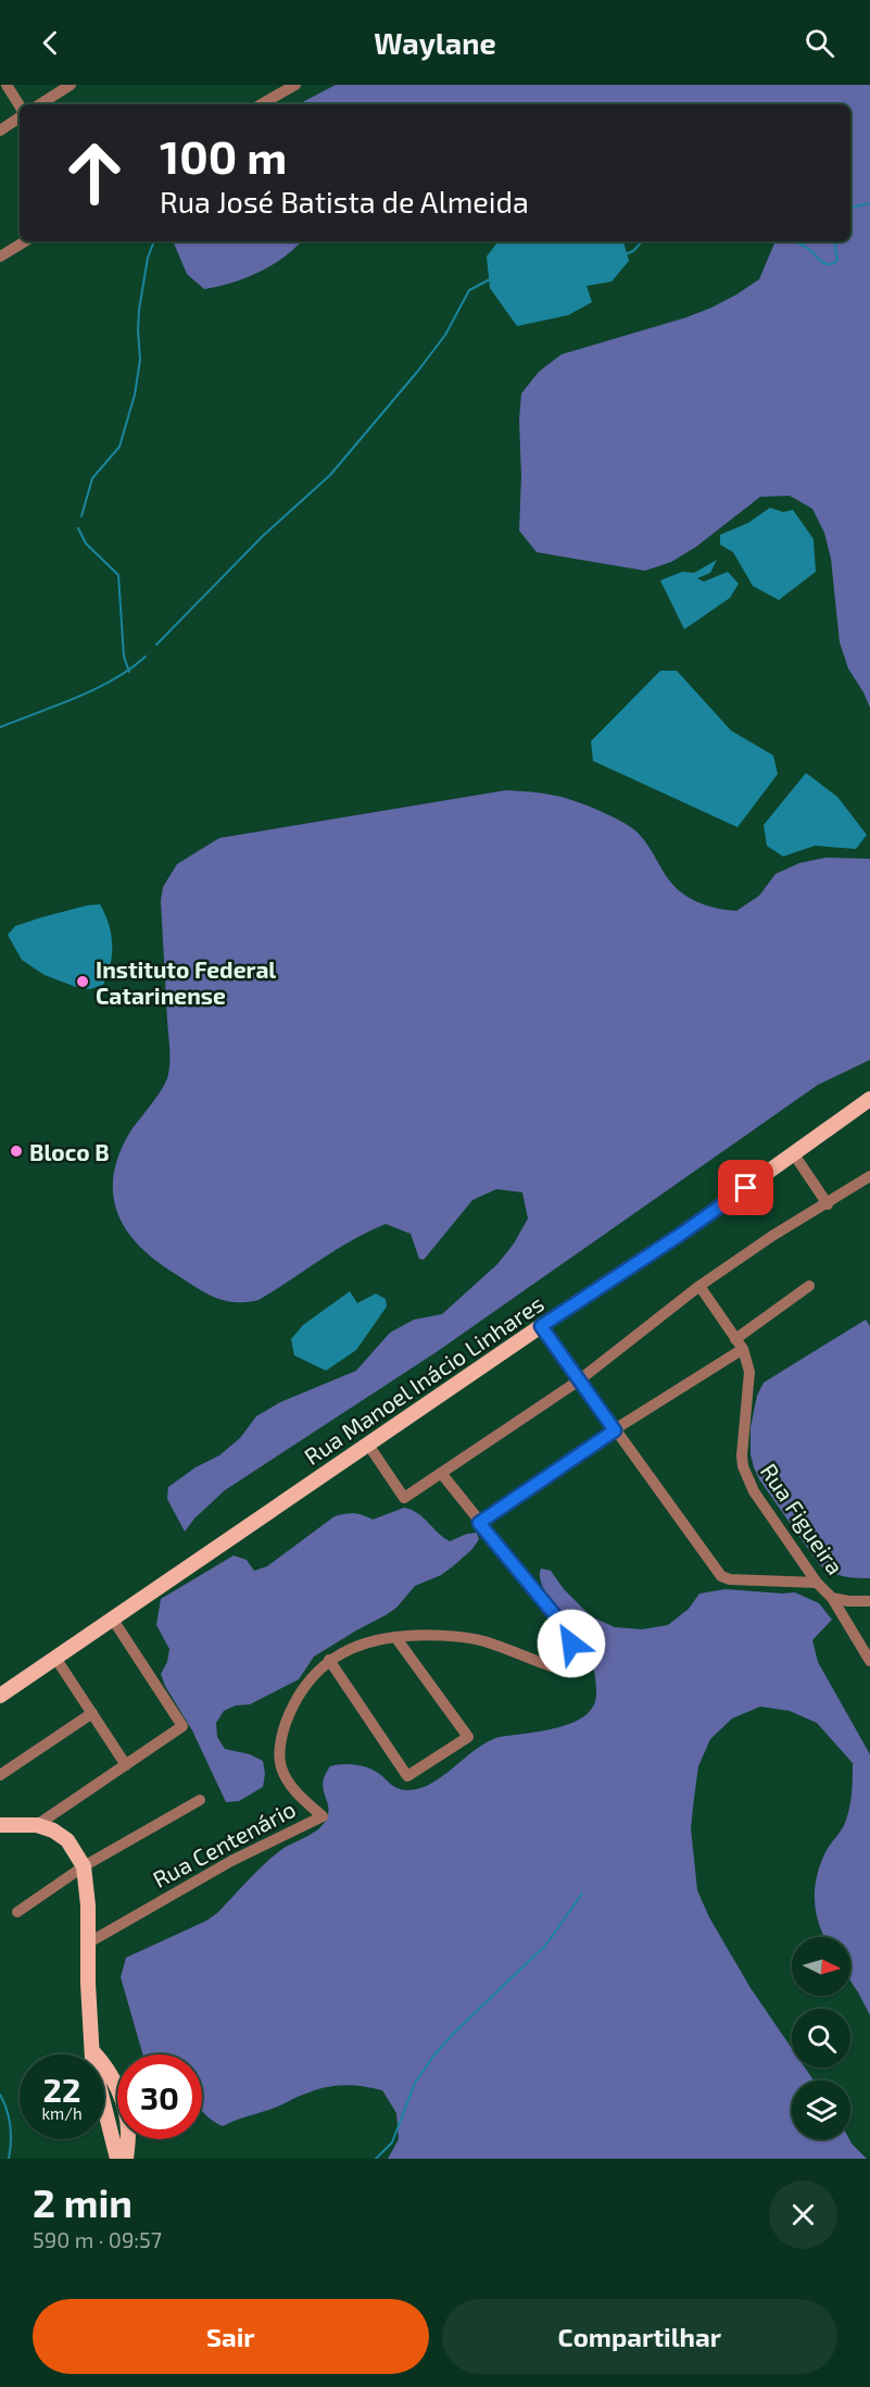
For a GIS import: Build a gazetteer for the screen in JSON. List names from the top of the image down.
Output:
{
  "streets": {
    "main road": ["Rua Manoel Inácio Linhares"],
    "street": ["Rua Figueira", "Rua Centenário"]
  },
  "places": ["Instituto Federal Catarinense", "Bloco B"],
  "north": "right",
  "page": {
    "header": "Waylane",
    "turn": ["100 m", "Rua José Batista de Almeida"],
    "speed": "22 km/h",
    "limit": "30",
    "heading": ["2 min", "590 m · 09:57"],
    "buttons": ["Sair", "Compartilhar"]
  }
}
